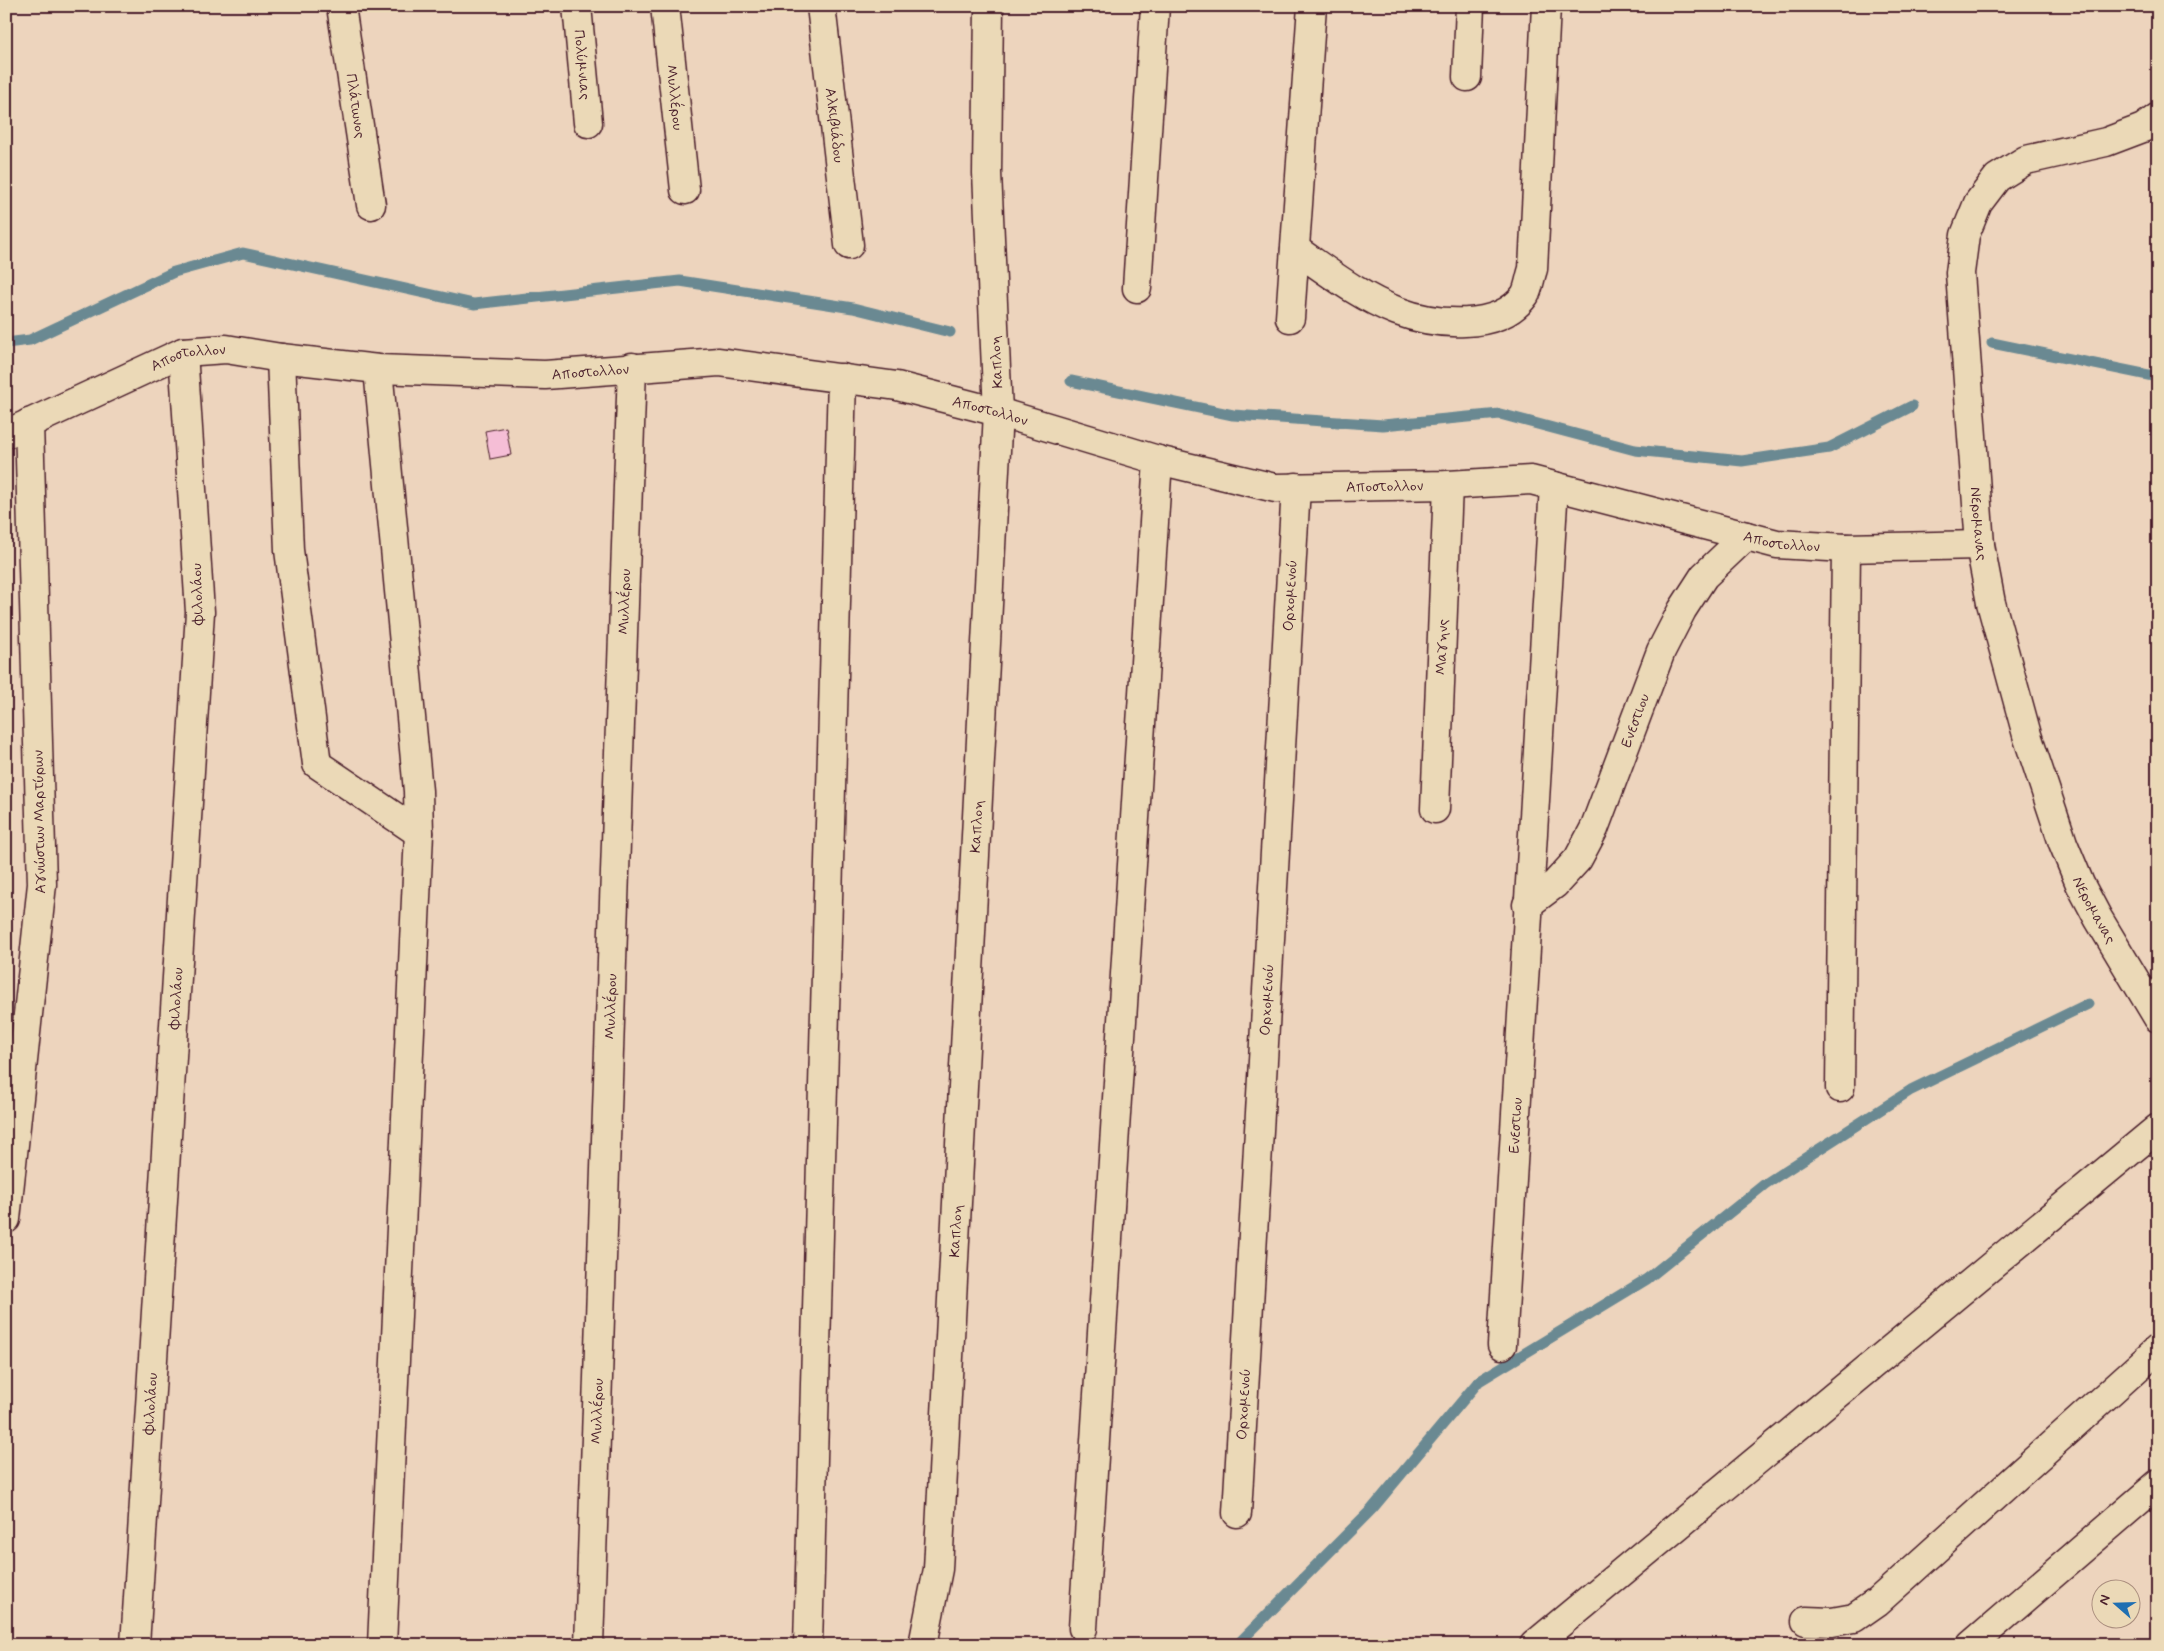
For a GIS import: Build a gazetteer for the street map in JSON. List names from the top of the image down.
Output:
{
  "streets": {
    "street": [
      "Πολύμνιας",
      "Μυλλέρου",
      "Πλάτωνος",
      "Αλκιβιάδου",
      "Αποστολλον",
      "Καπλοη",
      "Νερομανας",
      "Φιλολάου",
      "Ορχομενού",
      "Μαγηνς",
      "Ενεστιου",
      "Αγνώστων Μαρτύρων"
    ]
  },
  "crossings": [
    ["Μυλλέρου", "Αποστολλον"],
    ["Αποστολλον", "Καπλοη"],
    ["Αποστολλον", "Νερομανας"],
    ["Αποστολλον", "Φιλολάου"],
    ["Αποστολλον", "Ορχομενού"],
    ["Αποστολλον", "Μαγηνς"],
    ["Αποστολλον", "Ενεστιου"],
    ["Αποστολλον", "Αγνώστων Μαρτύρων"]
  ],
  "north": "left"
}
